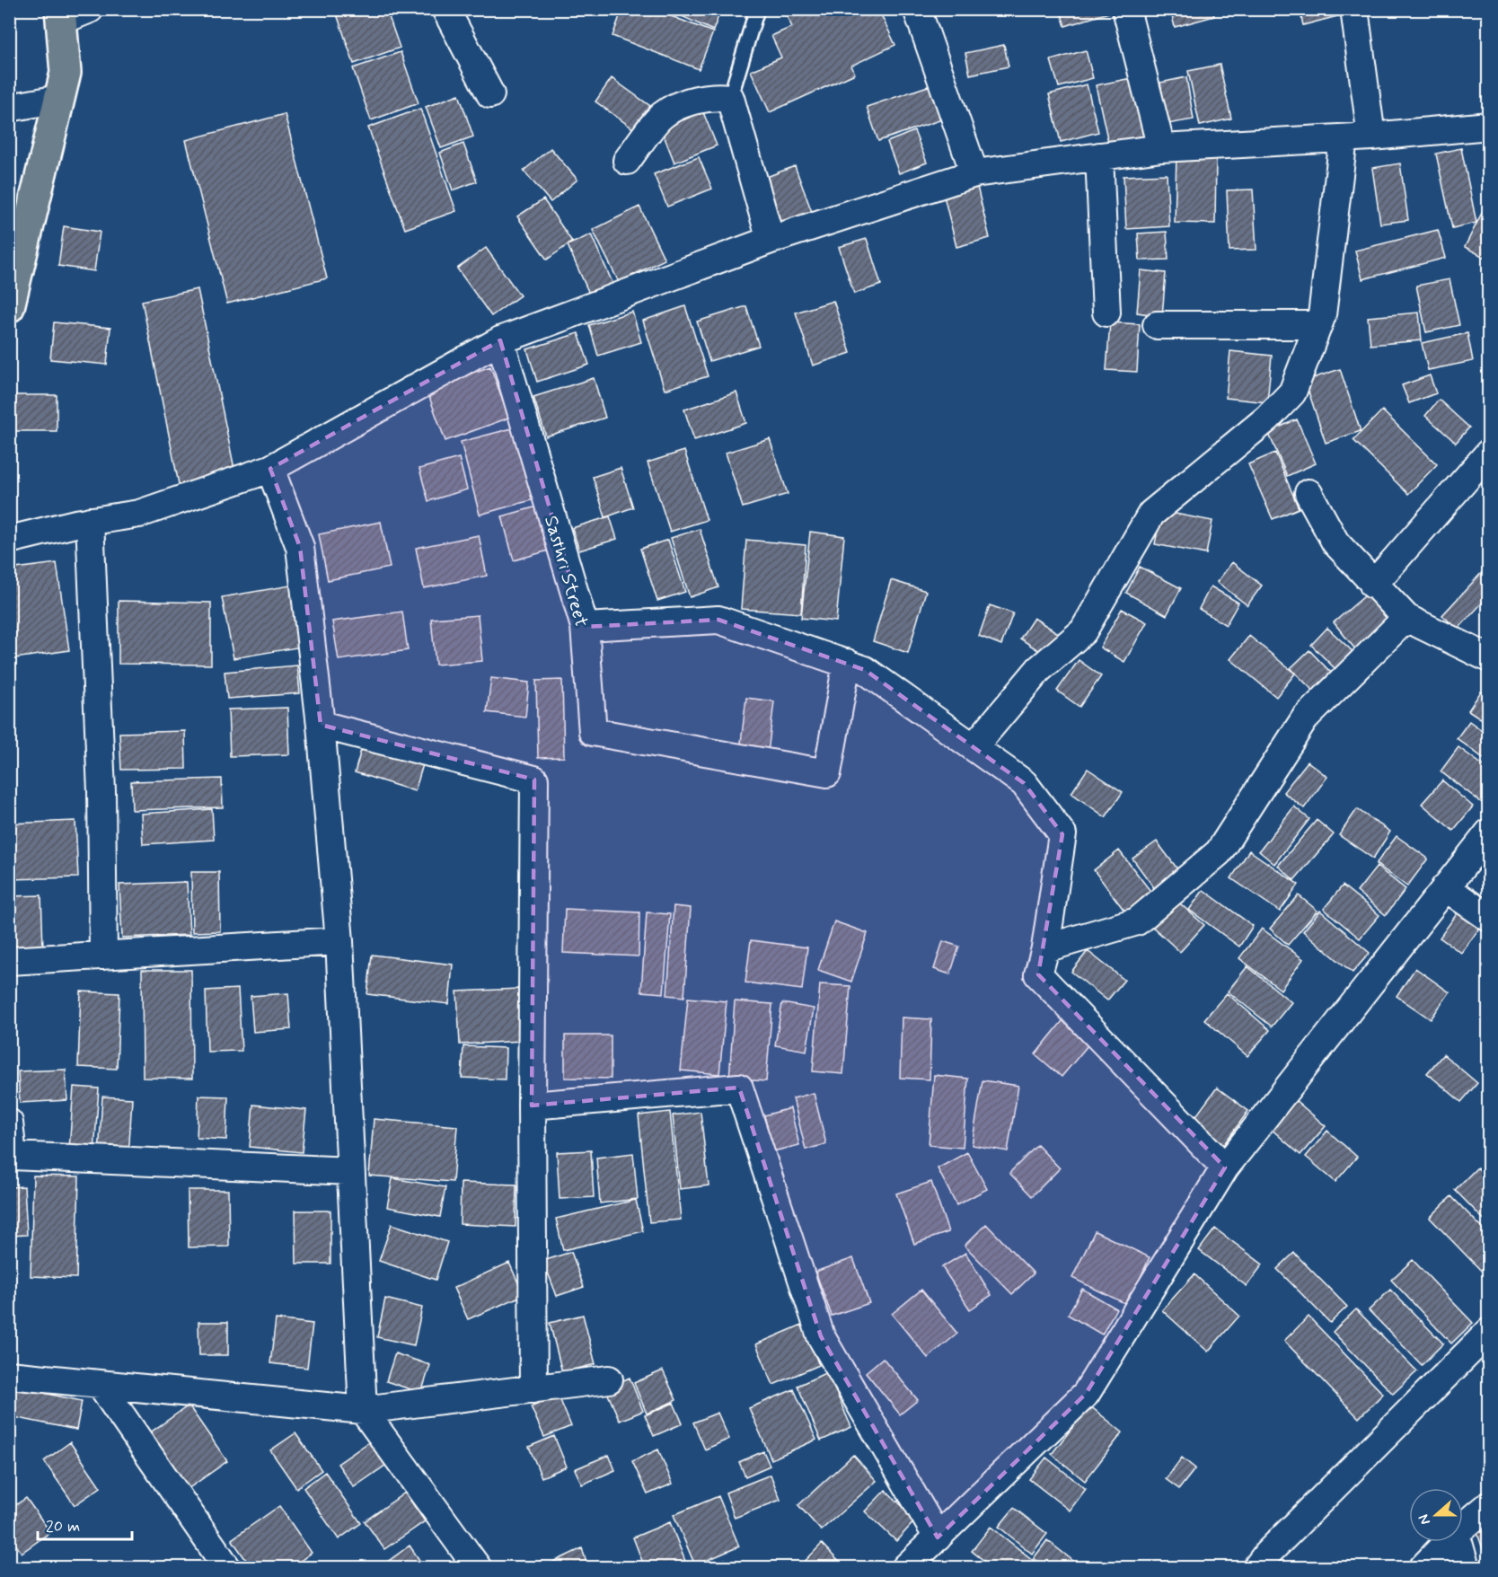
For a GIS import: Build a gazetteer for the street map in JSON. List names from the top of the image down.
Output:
{
  "streets": {
    "street": ["Sasthri Street"]
  },
  "scale_bar": "20 m",
  "north": "left"
}
